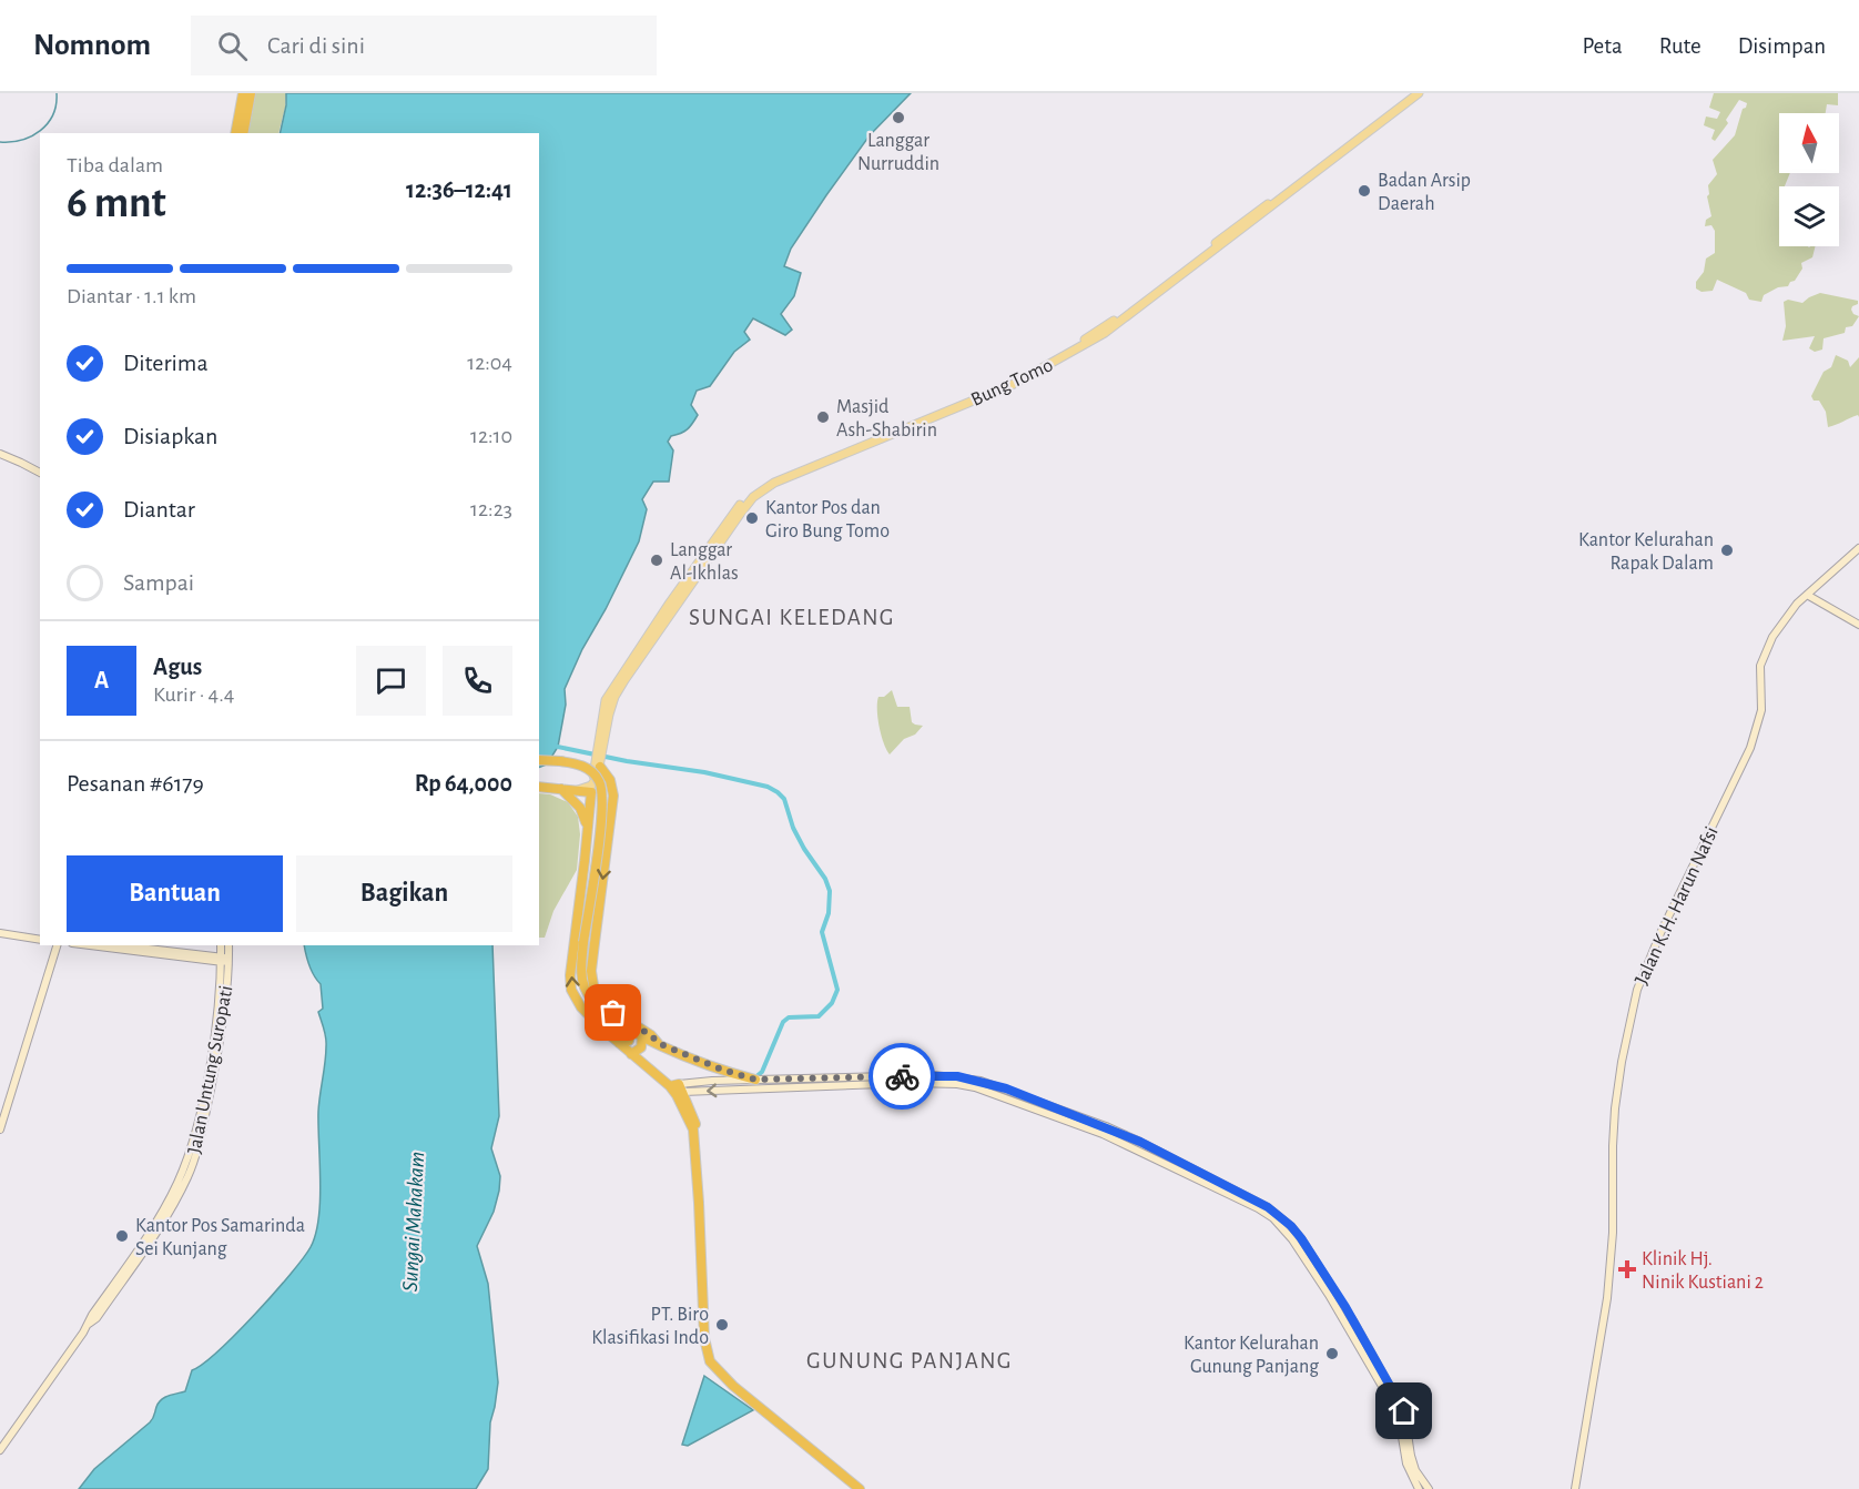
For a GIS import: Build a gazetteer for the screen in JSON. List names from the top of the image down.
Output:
{
  "streets": {
    "main road": ["Bung Tomo", "Jalan K.H. Harun Nafsi", "Jalan Untung Suropati"]
  },
  "districts": ["SUNGAI KELEDANG", "GUNUNG PANJANG"],
  "water": ["Sungai Mahakam"],
  "places": {
    "other": [
      "Langgar Nurruddin",
      "Badan Arsip Daerah",
      "Masjid Ash-Shabirin",
      "Kantor Pos dan Giro Bung Tomo",
      "Kantor Kelurahan Rapak Dalam",
      "Langgar Al-Ikhlas",
      "Kantor Pos Samarinda Sei Kunjang",
      "PT. Biro Klasifikasi Indo",
      "Kantor Kelurahan Gunung Panjang"
    ],
    "health": ["Klinik Hj. Ninik Kustiani 2"]
  },
  "north": "top",
  "page": {
    "header": "Nomnom",
    "search": "Cari di sini",
    "nav": ["Peta", "Rute", "Disimpan"],
    "heading": ["6 mnt", "Tiba dalam", "12:36–12:41"],
    "panel": [
      "Agus",
      "Kurir · 4.4",
      "Pesanan #6179",
      "Rp 64,000"
    ],
    "bar": "Diantar · 1.1 km",
    "list": [
      ["Diterima", "12:04"],
      ["Disiapkan", "12:10"],
      ["Diantar", "12:23"],
      "Sampai"
    ],
    "round": "A",
    "buttons": ["Bantuan", "Bagikan"]
  }
}
